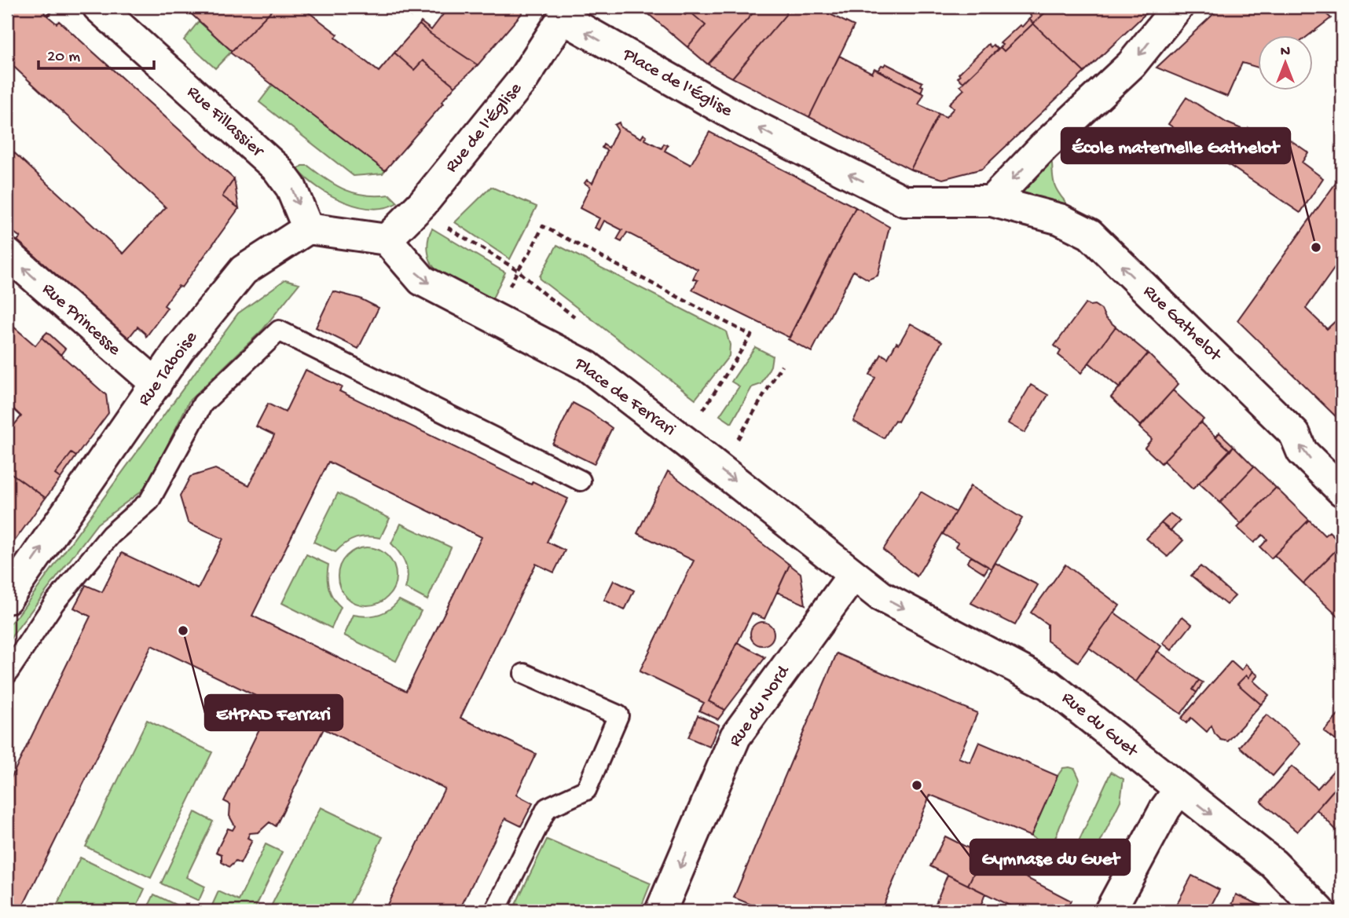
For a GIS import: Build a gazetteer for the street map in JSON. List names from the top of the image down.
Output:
{
  "streets": {
    "street": [
      "Place de l'Église",
      "Rue Fillassier",
      "Rue de l'Église",
      "Rue Princesse",
      "Rue Gathelot",
      "Rue Taboise",
      "Place de Ferrari",
      "Rue du Nord",
      "Rue du Guet"
    ]
  },
  "crossings": [
    ["Place de l'Église", "Rue de l'Église"],
    ["Place de l'Église", "Rue Gathelot"],
    ["Rue Fillassier", "Rue Taboise"],
    ["Rue de l'Église", "Place de Ferrari"],
    ["Rue Princesse", "Rue Taboise"],
    ["Place de Ferrari", "Rue du Nord"],
    ["Place de Ferrari", "Rue du Guet"],
    ["Rue du Nord", "Rue du Guet"]
  ],
  "one_way": [
    "Place de l'Église",
    "Rue Fillassier",
    "Rue Princesse",
    "Rue Gathelot",
    "Rue Taboise",
    "Place de Ferrari",
    "Rue du Nord",
    "Rue du Guet"
  ],
  "places": ["École maternelle Gathelot", "EHPAD Ferrari", "Gymnase du Guet"],
  "scale_bar": "20 m",
  "north": "top"
}
